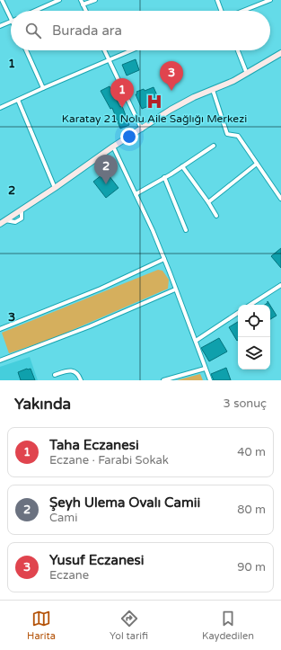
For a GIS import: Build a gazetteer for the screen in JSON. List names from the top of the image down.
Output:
{
  "places": {
    "hospital": ["Karatay 21 Nolu Aile Sağlığı Merkezi"]
  },
  "page": {
    "search": "Burada ara",
    "pins": ["3", "1", "2"],
    "heading": ["Yakında", "3 sonuç"],
    "list": [
      {
        "mark": "1",
        "name": "Taha Eczanesi",
        "note": "Eczane · Farabi Sokak",
        "value": "40 m"
      },
      {
        "mark": "2",
        "name": "Şeyh Ulema Ovalı Camii",
        "note": "Cami",
        "value": "80 m"
      },
      {
        "mark": "3",
        "name": "Yusuf Eczanesi",
        "note": "Eczane",
        "value": "90 m"
      }
    ],
    "nav": ["Harita", "Yol tarifi", "Kaydedilen"]
  },
  "grid": {
    "rows": ["1", "2", "3"]
  }
}
